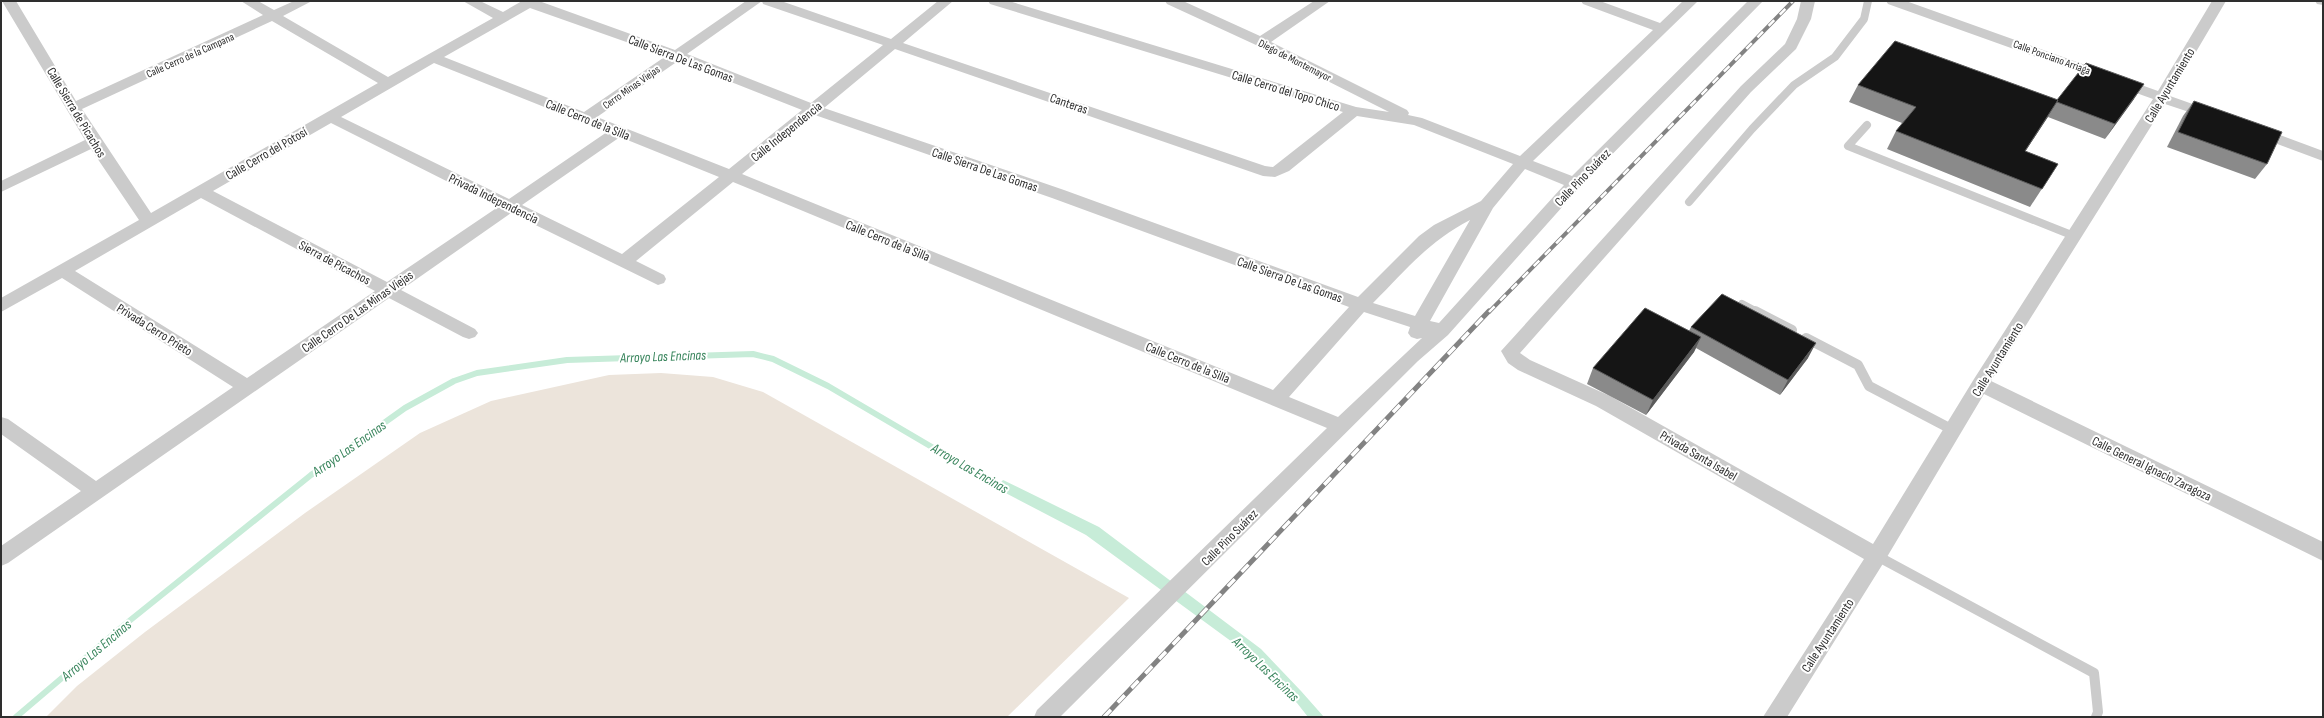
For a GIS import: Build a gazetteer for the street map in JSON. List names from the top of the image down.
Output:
{
  "streets": {
    "street": [
      "Calle Cerro de la Campana",
      "Calle Ponciano Arriaga",
      "Calle Sierra De Las Gomas",
      "Diego de Montemayor",
      "Calle Ayuntamiento",
      "Cerro Minas Viejas",
      "Calle Cerro del Topo Chico",
      "Canteras",
      "Calle Sierra de Picachos",
      "Calle Cerro de la Silla",
      "Calle Independencia",
      "Calle Cerro del Potosí",
      "Calle Pino Suárez",
      "Privada Independencia",
      "Sierra de Picachos",
      "Calle Cerro De Las Minas Viejas",
      "Privada Cerro Prieto",
      "Privada Santa Isabel",
      "Calle General Ignacio Zaragoza"
    ]
  },
  "crossings": [
    ["Calle Cerro de la Campana", "Calle Sierra de Picachos"],
    ["Calle Ponciano Arriaga", "Calle Ayuntamiento"],
    ["Calle Sierra De Las Gomas", "Cerro Minas Viejas"],
    ["Calle Sierra De Las Gomas", "Calle Independencia"],
    ["Calle Sierra De Las Gomas", "Calle Cerro del Potosí"],
    ["Calle Sierra De Las Gomas", "Calle Pino Suárez"],
    ["Diego de Montemayor", "Calle Cerro del Topo Chico"],
    ["Calle Ayuntamiento", "Privada Santa Isabel"],
    ["Calle Ayuntamiento", "Calle General Ignacio Zaragoza"],
    ["Cerro Minas Viejas", "Calle Cerro de la Silla"],
    ["Calle Cerro del Topo Chico", "Canteras"],
    ["Calle Cerro del Topo Chico", "Calle Pino Suárez"],
    ["Canteras", "Calle Independencia"],
    ["Calle Sierra de Picachos", "Calle Cerro del Potosí"],
    ["Calle Cerro de la Silla", "Calle Independencia"],
    ["Calle Cerro de la Silla", "Calle Cerro del Potosí"],
    ["Calle Cerro de la Silla", "Calle Pino Suárez"],
    ["Calle Cerro de la Silla", "Calle Cerro De Las Minas Viejas"],
    ["Calle Independencia", "Privada Independencia"],
    ["Calle Cerro del Potosí", "Privada Independencia"],
    ["Calle Cerro del Potosí", "Sierra de Picachos"],
    ["Calle Cerro del Potosí", "Privada Cerro Prieto"],
    ["Privada Independencia", "Calle Cerro De Las Minas Viejas"],
    ["Sierra de Picachos", "Calle Cerro De Las Minas Viejas"],
    ["Calle Cerro De Las Minas Viejas", "Privada Cerro Prieto"]
  ],
  "water": ["Arroyo Las Encinas"]
}
